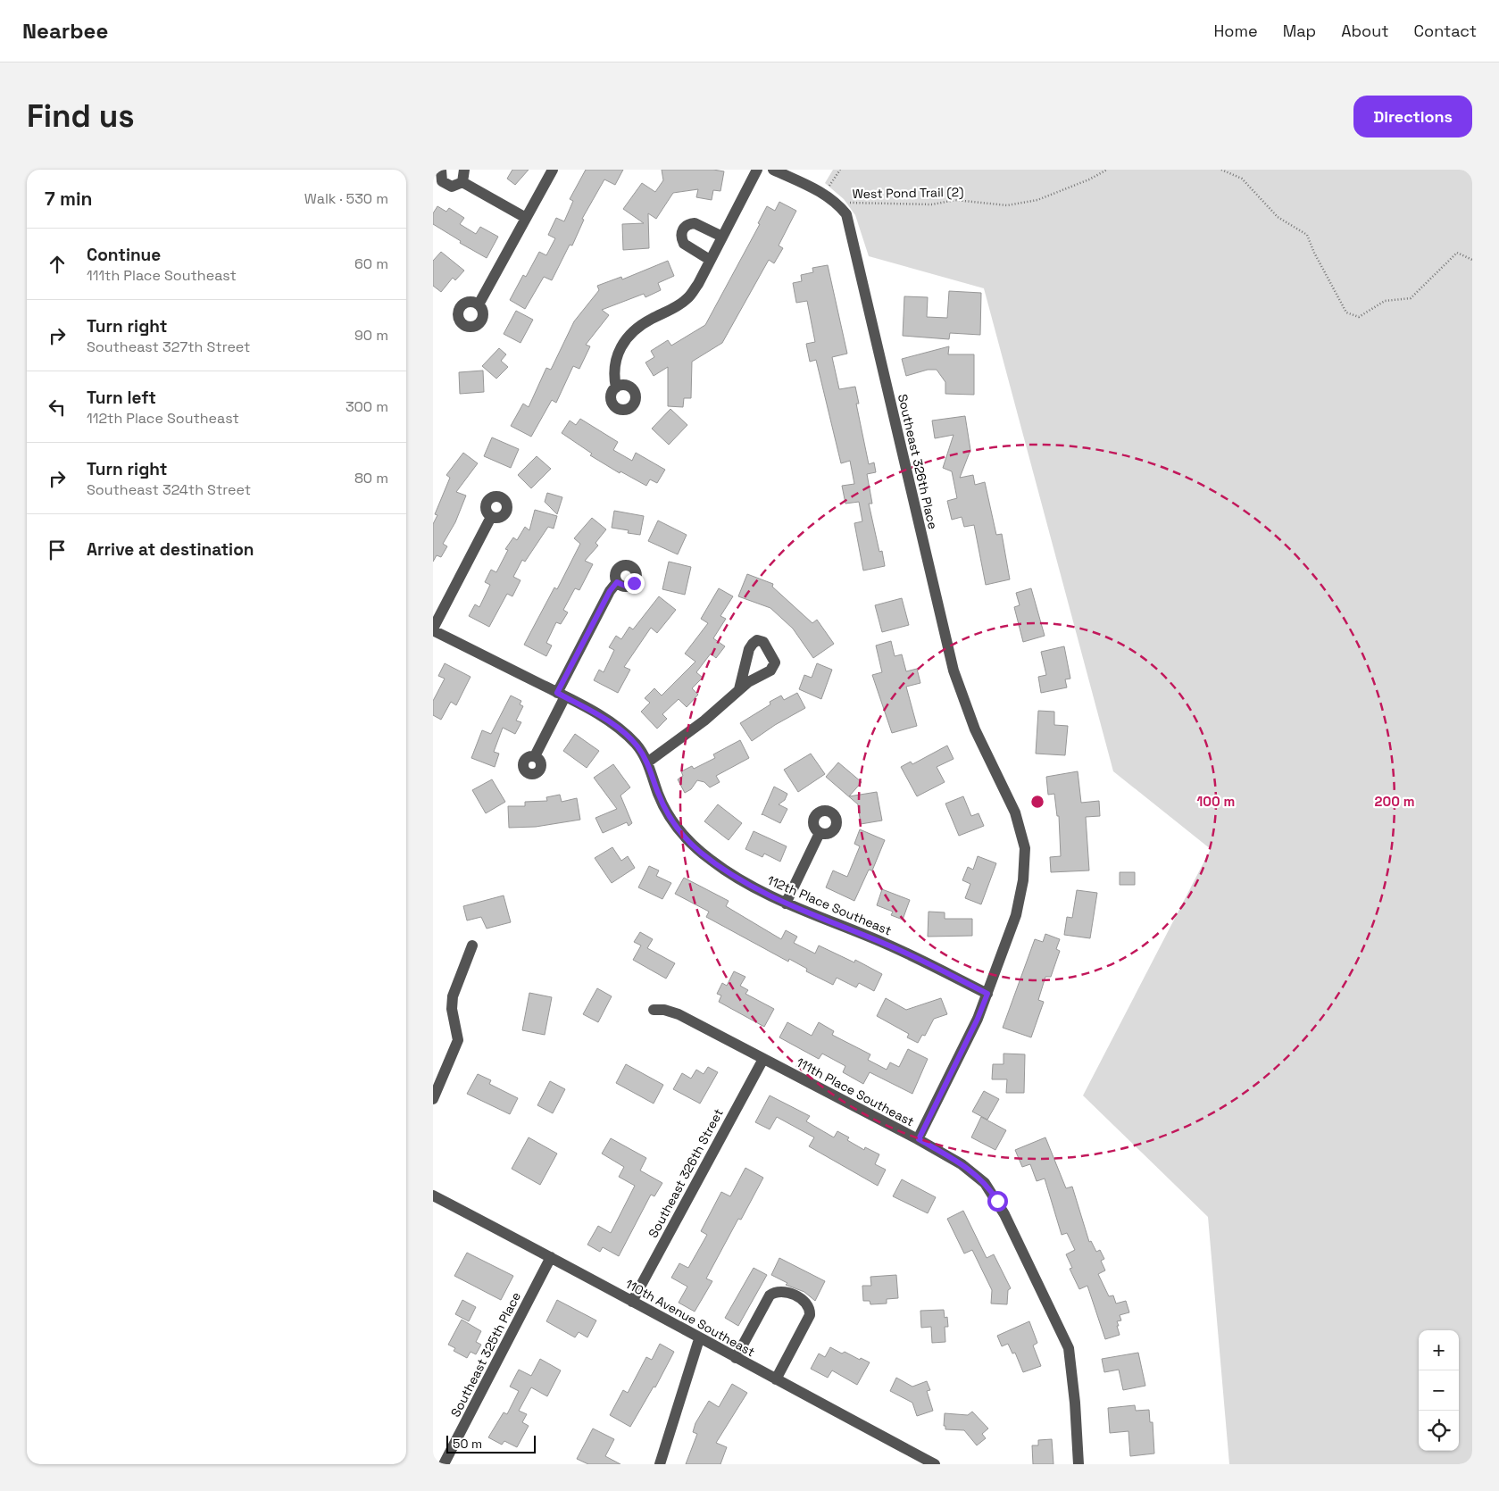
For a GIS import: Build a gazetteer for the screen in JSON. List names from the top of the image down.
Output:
{
  "streets": {
    "street": [
      "Southeast 326th Place",
      "112th Place Southeast",
      "111th Place Southeast",
      "Southeast 326th Street",
      "110th Avenue Southeast",
      "Southeast 325th Place"
    ],
    "path": ["West Pond Trail (2)"]
  },
  "crossings": [
    ["West Pond Trail (2)", "Southeast 326th Place"],
    ["Southeast 326th Place", "112th Place Southeast"],
    ["Southeast 326th Place", "111th Place Southeast"],
    ["111th Place Southeast", "Southeast 326th Street"],
    ["Southeast 326th Street", "110th Avenue Southeast"],
    ["110th Avenue Southeast", "Southeast 325th Place"]
  ],
  "scale_bar": "50 m",
  "page": {
    "header": "Nearbee",
    "nav": [
      "Home",
      "Map",
      "About",
      "Contact"
    ],
    "buttons": "Directions",
    "title": "Find us",
    "heading": ["7 min", "Walk · 530 m"],
    "list": [
      ["Continue", "111th Place Southeast", "60 m"],
      ["Turn right", "Southeast 327th Street", "90 m"],
      ["Turn left", "112th Place Southeast", "300 m"],
      ["Turn right", "Southeast 324th Street", "80 m"],
      "Arrive at destination"
    ],
    "map_buttons": ["+", "−"],
    "scale": "50 m"
  },
  "rings": ["100 m", "200 m"]
}
